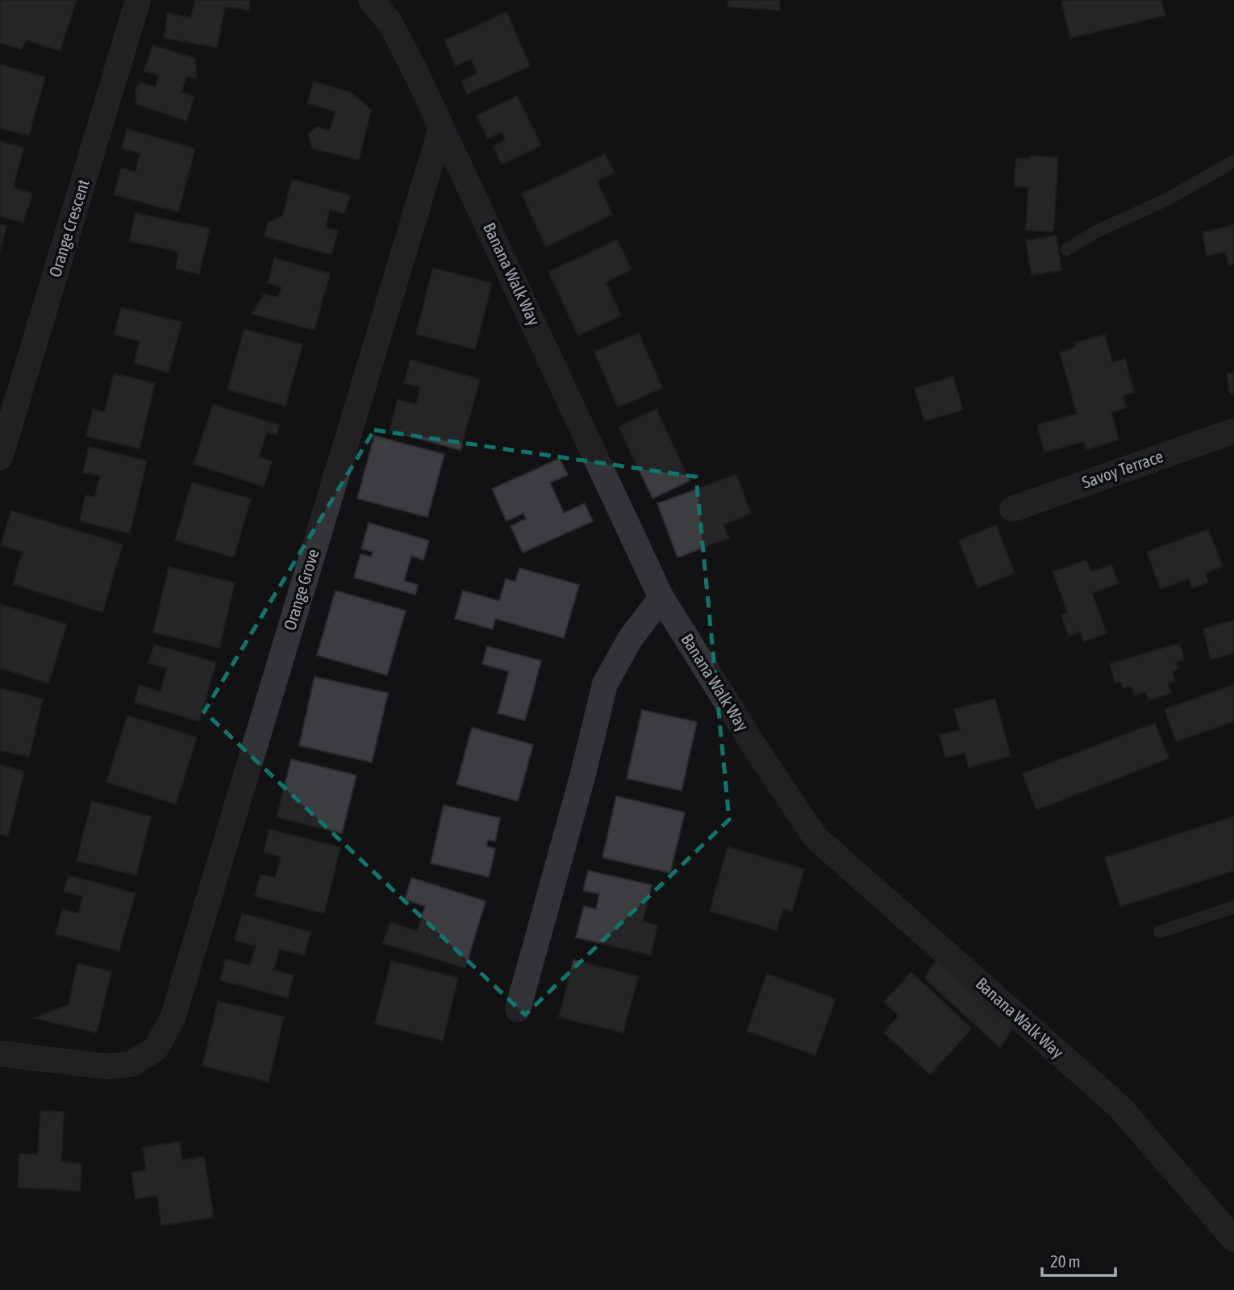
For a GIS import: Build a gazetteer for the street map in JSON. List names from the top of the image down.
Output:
{
  "streets": {
    "street": [
      "Orange Crescent",
      "Banana Walk Way",
      "Savoy Terrace",
      "Orange Grove"
    ]
  },
  "crossings": [
    ["Banana Walk Way", "Orange Grove"]
  ],
  "scale_bar": "20 m"
}
